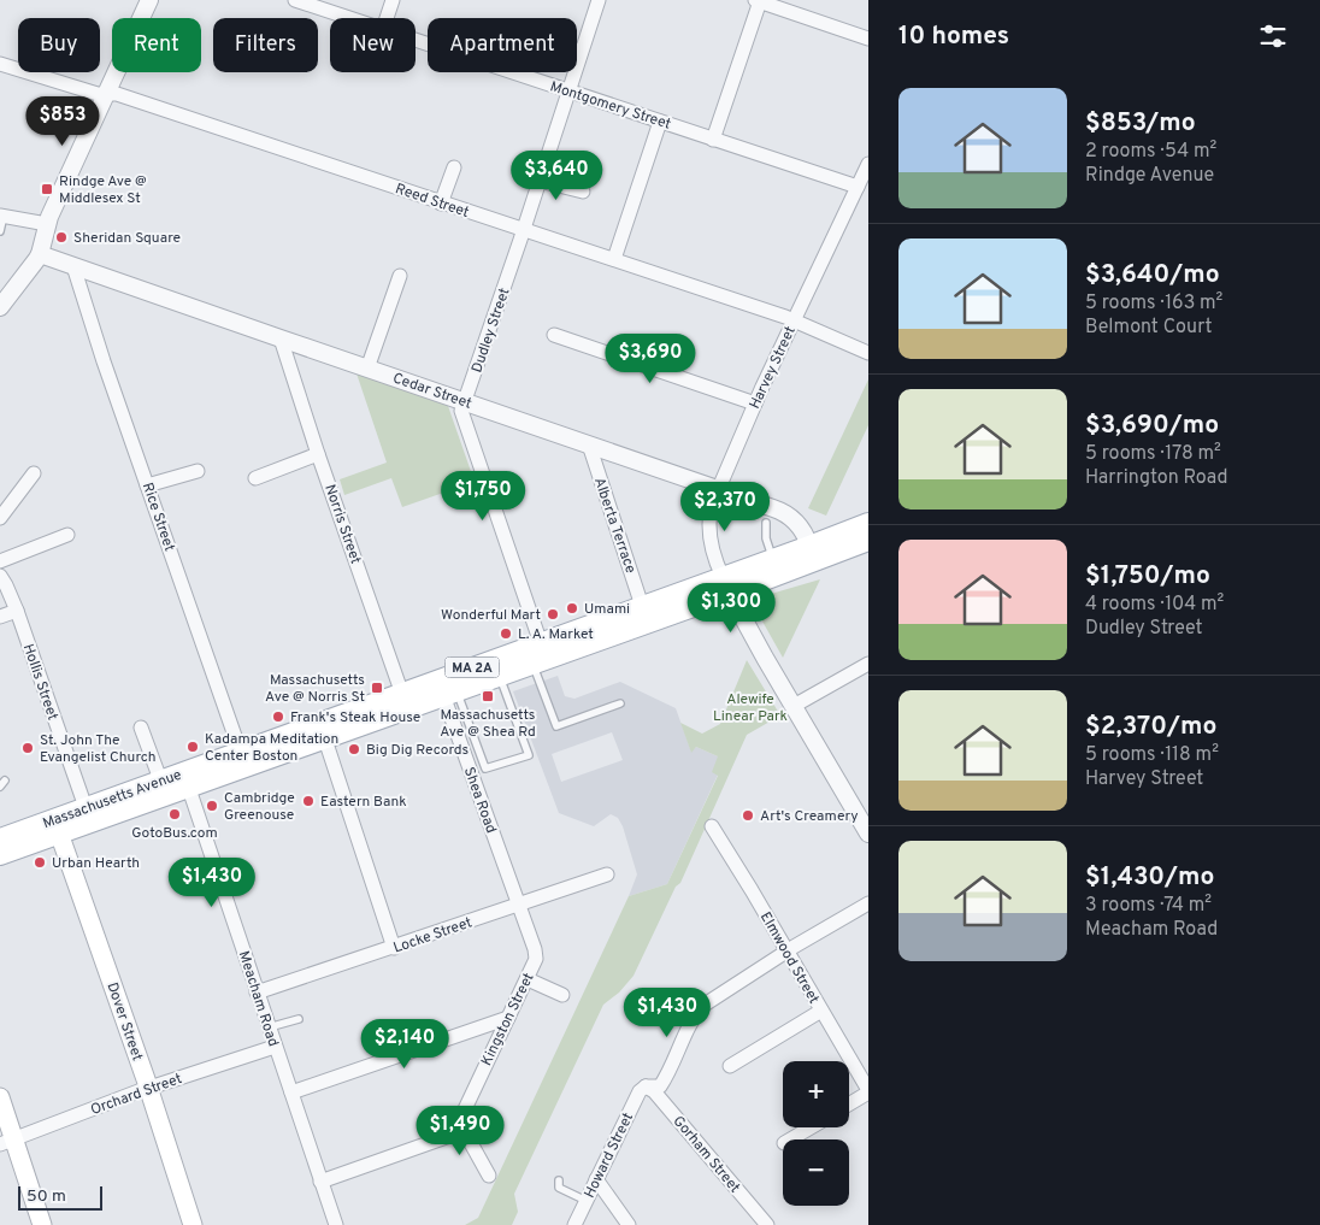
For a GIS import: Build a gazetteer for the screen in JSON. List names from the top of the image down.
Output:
{
  "streets": {
    "main road": ["MA 2A", "Massachusetts Avenue", "Dover Street"],
    "street": [
      "Montgomery Street",
      "Reed Street",
      "Dudley Street",
      "Harvey Street",
      "Cedar Street",
      "Rice Street",
      "Norris Street",
      "Alberta Terrace",
      "Hollis Street",
      "Shea Road",
      "Locke Street",
      "Elmwood Street",
      "Meacham Road",
      "Kingston Street",
      "Orchard Street",
      "Gorham Street",
      "Howard Street"
    ]
  },
  "crossings": [
    ["Montgomery Street", "Dudley Street"],
    ["Montgomery Street", "Harvey Street"],
    ["Reed Street", "Dudley Street"],
    ["Reed Street", "Harvey Street"],
    ["Dudley Street", "Cedar Street"],
    ["Dudley Street", "Massachusetts Avenue"],
    ["Harvey Street", "Cedar Street"],
    ["Harvey Street", "Massachusetts Avenue"],
    ["Cedar Street", "Rice Street"],
    ["Cedar Street", "Norris Street"],
    ["Cedar Street", "Alberta Terrace"],
    ["Cedar Street", "Massachusetts Avenue"],
    ["Rice Street", "Massachusetts Avenue"],
    ["Norris Street", "Massachusetts Avenue"],
    ["Alberta Terrace", "Massachusetts Avenue"],
    ["Hollis Street", "Massachusetts Avenue"],
    ["Massachusetts Avenue", "Shea Road"],
    ["Massachusetts Avenue", "Meacham Road"],
    ["Massachusetts Avenue", "Dover Street"],
    ["Shea Road", "Locke Street"],
    ["Shea Road", "Kingston Street"],
    ["Locke Street", "Meacham Road"],
    ["Locke Street", "Kingston Street"],
    ["Meacham Road", "Kingston Street"],
    ["Meacham Road", "Orchard Street"],
    ["Dover Street", "Orchard Street"],
    ["Gorham Street", "Howard Street"]
  ],
  "parks": ["Alewife Linear Park"],
  "places": {
    "transit": ["Rindge Ave @ Middlesex St", "Massachusetts Ave @ Norris St", "Massachusetts Ave @ Shea Rd"],
    "other": [
      "Sheridan Square",
      "Umami",
      "Wonderful Mart",
      "L. A. Market",
      "Frank's Steak House",
      "Kadampa Meditation Center Boston",
      "St. John The Evangelist Church",
      "Big Dig Records",
      "Eastern Bank",
      "Cambridge Greenouse",
      "GotoBus.com",
      "Art's Creamery",
      "Urban Hearth"
    ]
  },
  "scale_bar": "50 m",
  "page": {
    "heading": "10 homes",
    "chip": [
      "Buy",
      "Rent",
      "Filters",
      "New",
      "Apartment"
    ],
    "list": [
      {
        "name": "$853/mo",
        "note": "2 rooms · 54 m² · Rindge Avenue"
      },
      {
        "name": "$3,640/mo",
        "note": "5 rooms · 163 m² · Belmont Court"
      },
      {
        "name": "$3,690/mo",
        "note": "5 rooms · 178 m² · Harrington Road"
      },
      {
        "name": "$1,750/mo",
        "note": "4 rooms · 104 m² · Dudley Street"
      },
      {
        "name": "$2,370/mo",
        "note": "5 rooms · 118 m² · Harvey Street"
      },
      {
        "name": "$1,430/mo",
        "note": "3 rooms · 74 m² · Meacham Road"
      }
    ],
    "price": [
      "$853",
      "$3,640",
      "$3,690",
      "$1,750",
      "$2,370",
      "$1,300",
      "$1,430",
      "$1,430",
      "$2,140",
      "$1,490"
    ],
    "map_buttons": ["+", "−"],
    "scale": "50 m"
  }
}
